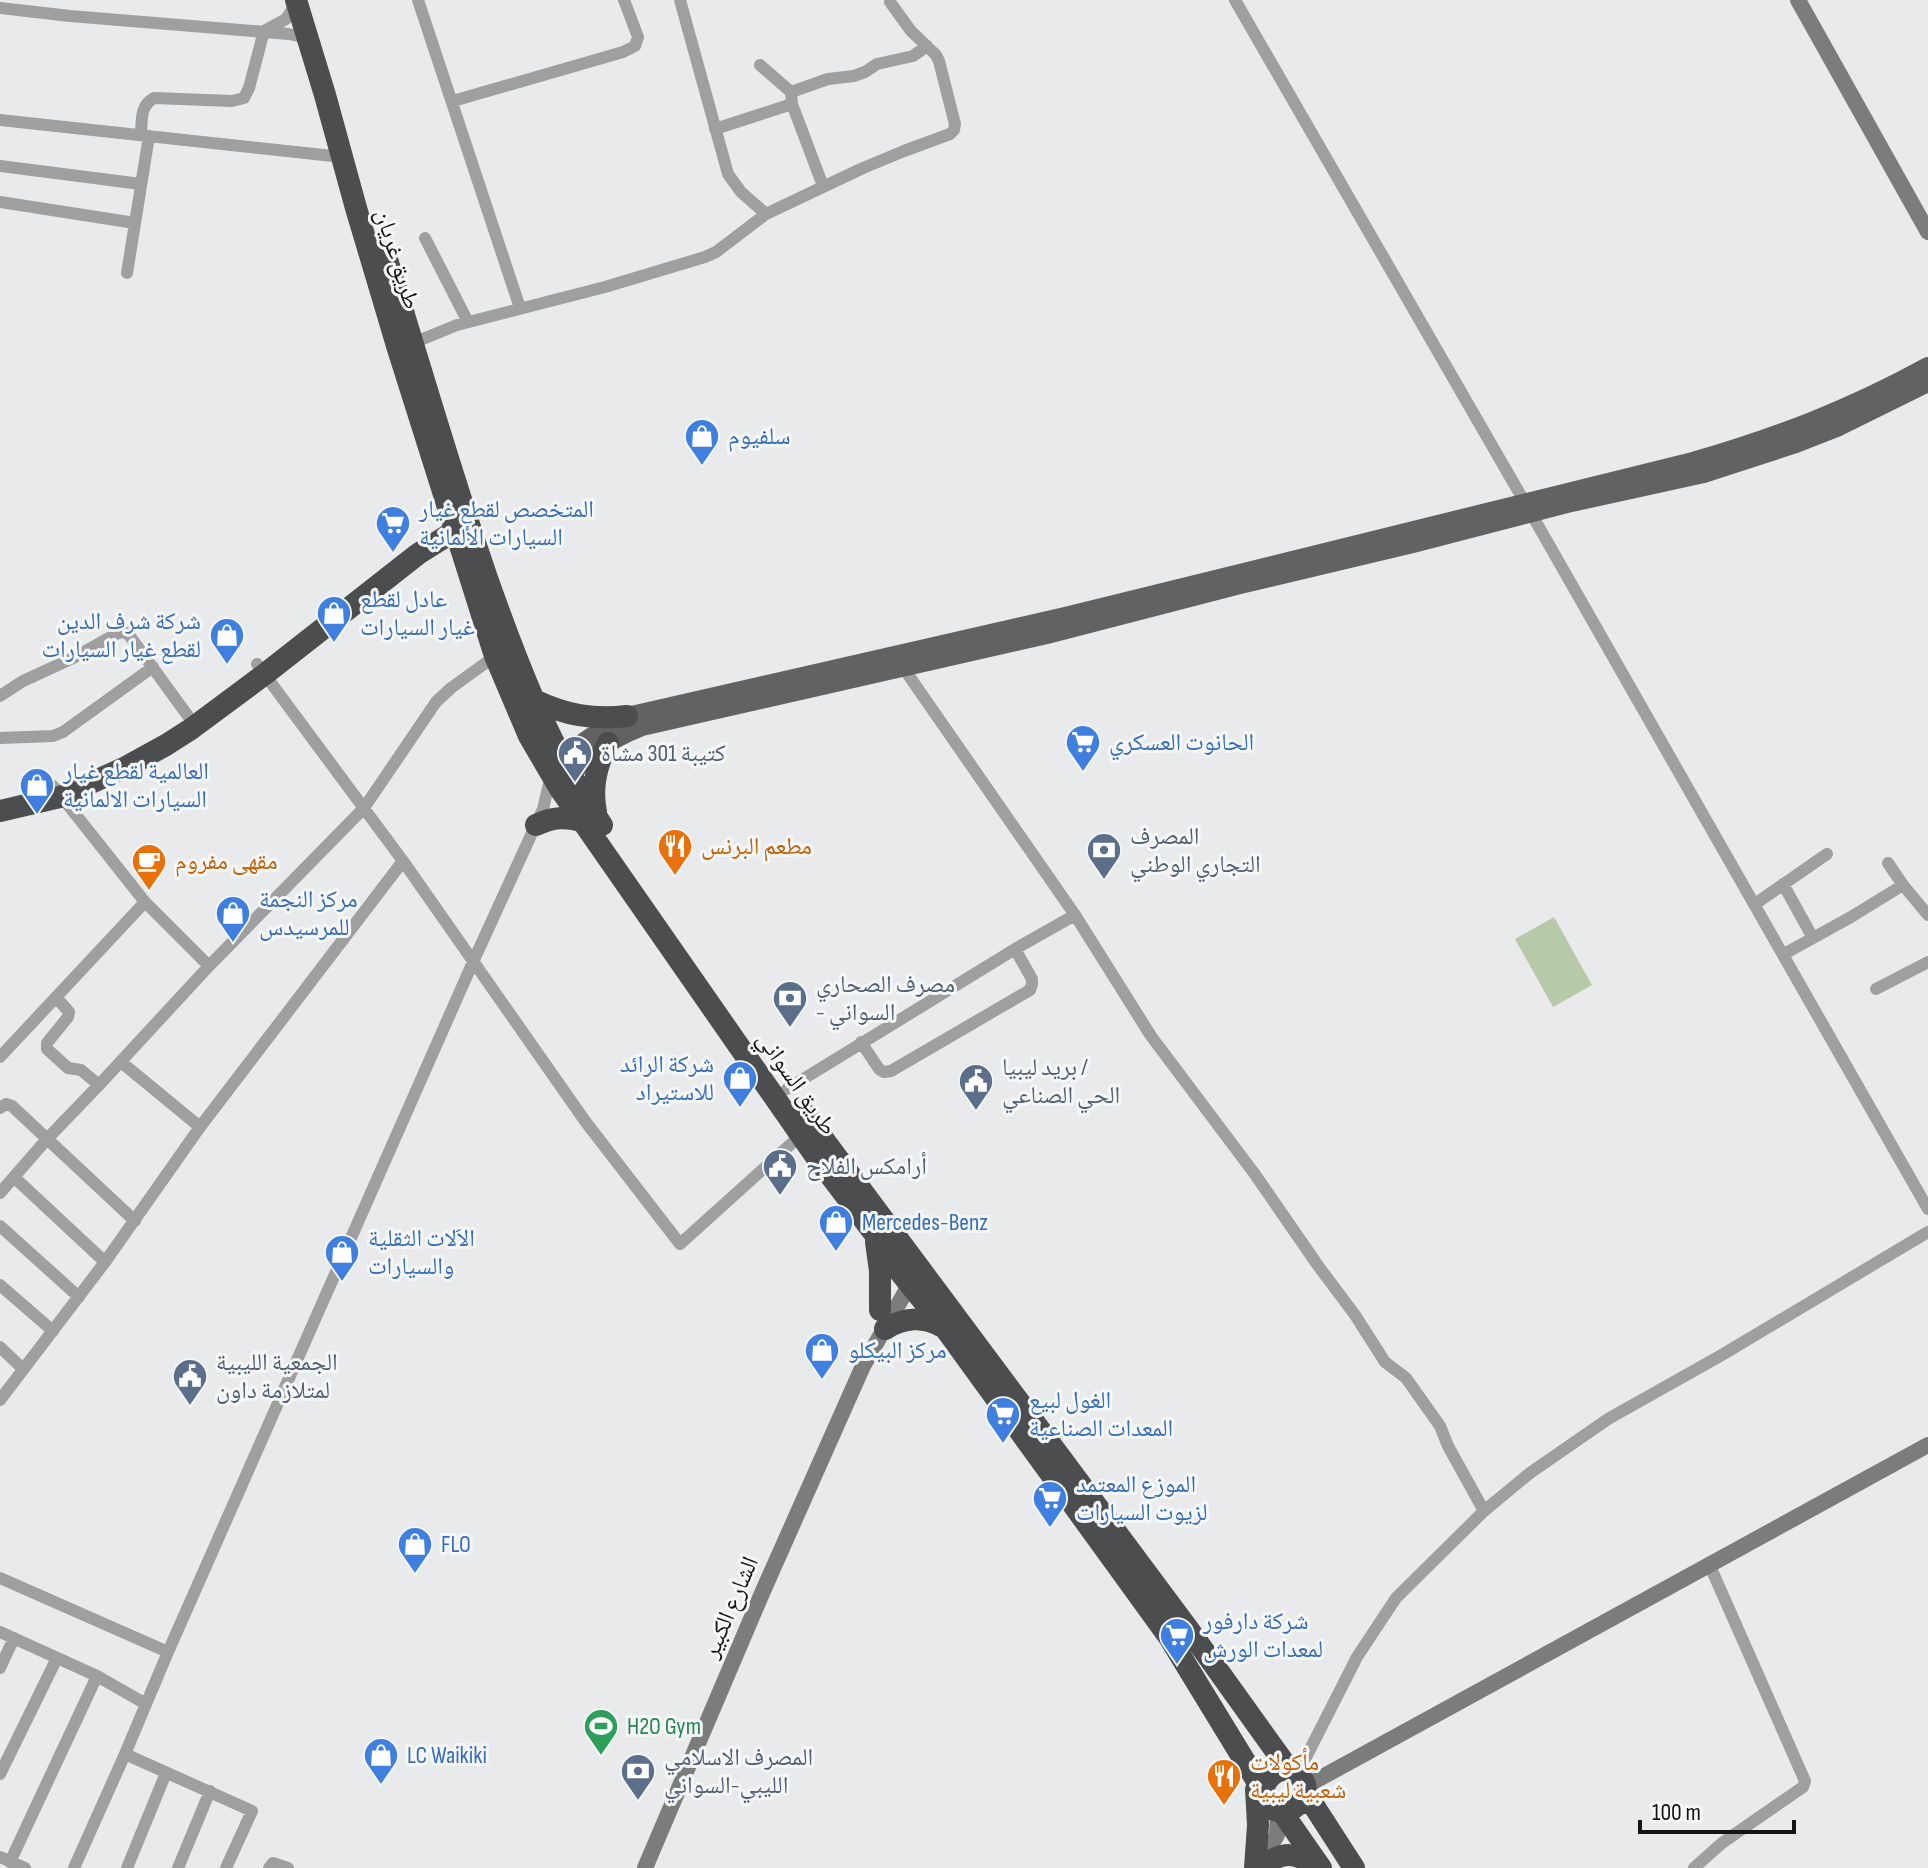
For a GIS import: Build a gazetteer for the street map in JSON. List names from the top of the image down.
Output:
{
  "streets": {
    "highway": ["طريق غريان", "طريق السواني"],
    "street": ["الشارع الكبير"]
  },
  "crossings": [
    ["طريق غريان", "طريق السواني"],
    ["طريق السواني", "الشارع الكبير"]
  ],
  "places": {
    "shop": [
      "سلفيوم",
      "عادل لقطع غيار السيارات",
      "شركة شرف الدين لقطع غيار السيارات",
      "العالمية لقطع غيار السيارات الالمانية",
      "مركز النجمة للمرسيدس",
      "شركة الرائد للاستيراد",
      "Mercedes-Benz",
      "الاَلات الثقلية والسيارات",
      "مركز البيكلو",
      "FLO",
      "LC Waikiki"
    ],
    "supermarket": [
      "المتخصص لقطع غيار السيارات الألمانية",
      "الحانوت العسكري",
      "الغول لبيع المعدات الصناعية",
      "الموزع المعتمد لزيوت السيارات",
      "شركة دارفور لمعدات الورش"
    ],
    "public building": [
      "كتيبة 301 مشاة",
      "بريد ليبيا / الحي الصناعي",
      "أرامكس الفلاح",
      "الجمعية الليبية لمتلازمة داون"
    ],
    "restaurant": ["مطعم البرنس", "مأكولات شعبية ليبية"],
    "bank": ["المصرف التجاري الوطني", "مصرف الصحاري - السواني", "المصرف الاسلامي الليبي-السواني"],
    "cafe": ["مقهى مفروم"],
    "sports": ["H2O Gym"]
  },
  "scale_bar": "100 m"
}
